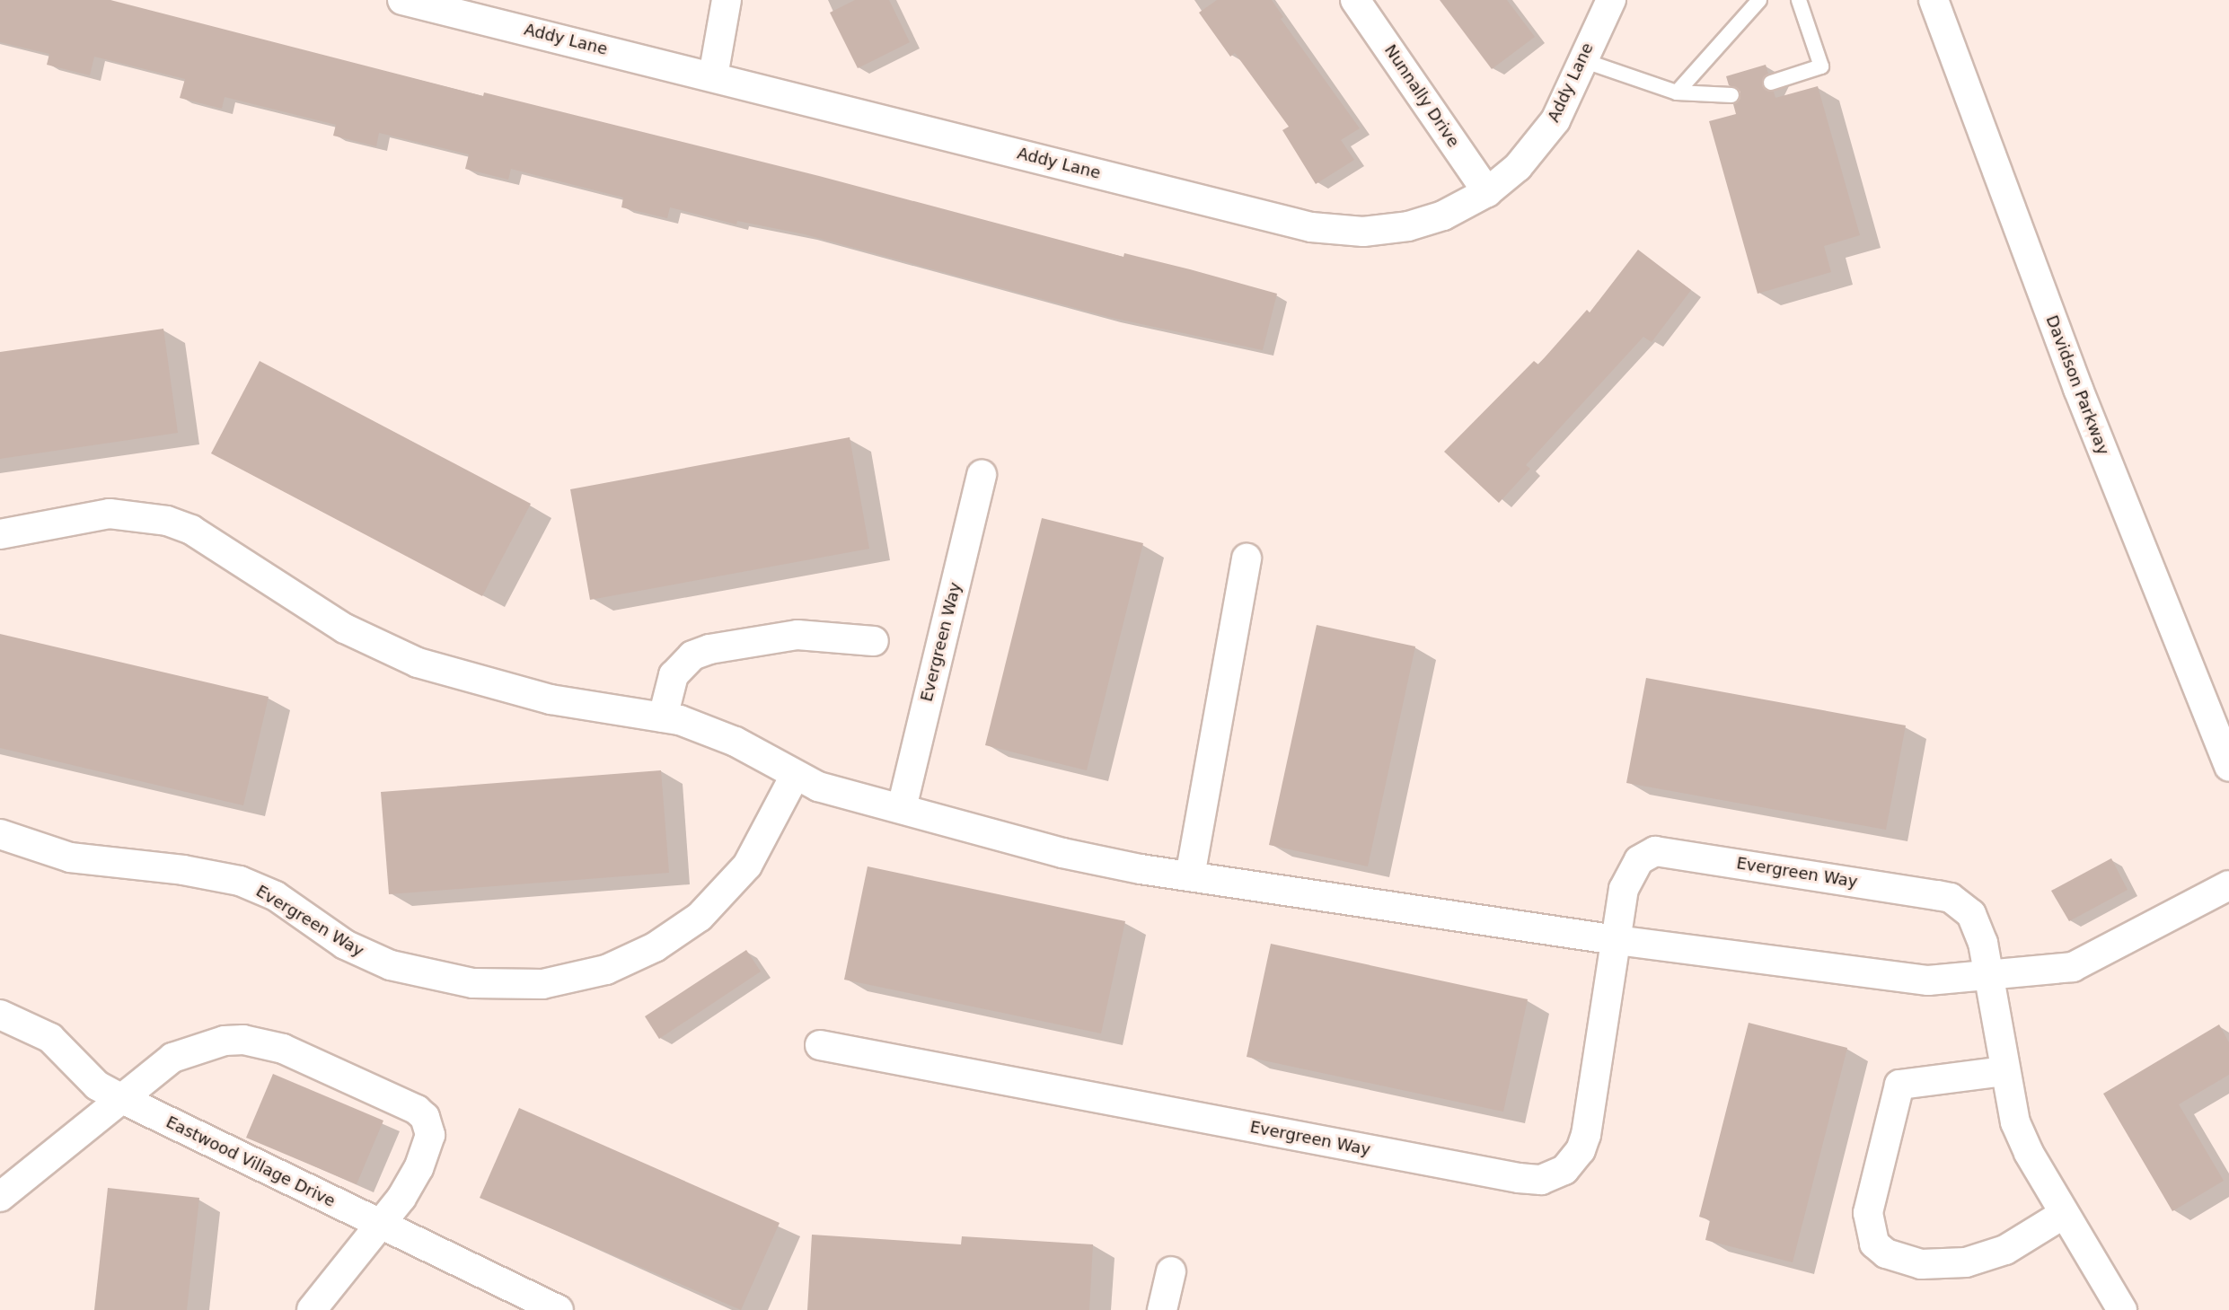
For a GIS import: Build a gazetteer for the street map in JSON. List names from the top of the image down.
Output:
{
  "streets": {
    "street": [
      "Addy Lane",
      "Nunnally Drive",
      "Davidson Parkway",
      "Evergreen Way",
      "Eastwood Village Drive"
    ]
  },
  "crossings": [
    ["Addy Lane", "Nunnally Drive"]
  ]
}
